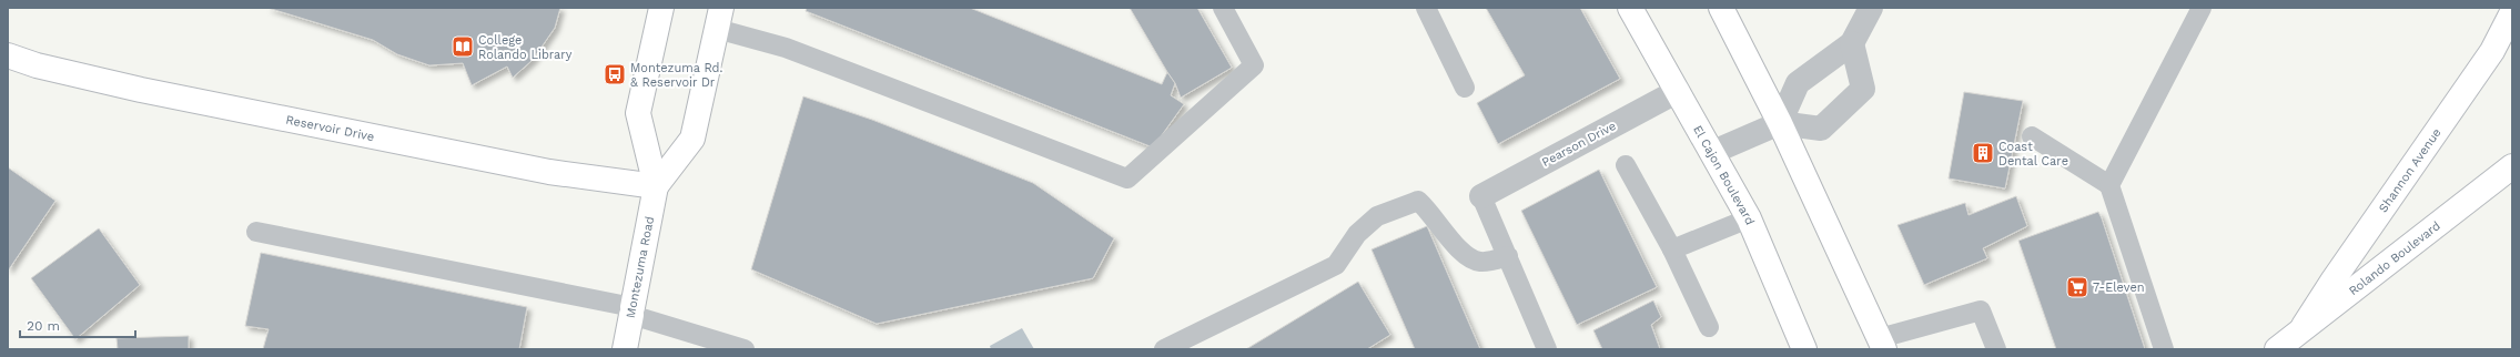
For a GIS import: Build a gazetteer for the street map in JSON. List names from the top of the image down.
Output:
{
  "streets": {
    "street": [
      "Reservoir Drive",
      "Pearson Drive",
      "Shannon Avenue",
      "El Cajon Boulevard",
      "Rolando Boulevard",
      "Montezuma Road"
    ]
  },
  "crossings": [
    ["Reservoir Drive", "Montezuma Road"],
    ["Pearson Drive", "El Cajon Boulevard"],
    ["Shannon Avenue", "Rolando Boulevard"]
  ],
  "places": {
    "library": ["College Rolando Library"],
    "bus stop": ["Montezuma Rd. & Reservoir Dr"],
    "building": ["Coast Dental Care"],
    "supermarket": ["7-Eleven"]
  },
  "scale_bar": "20 m"
}
